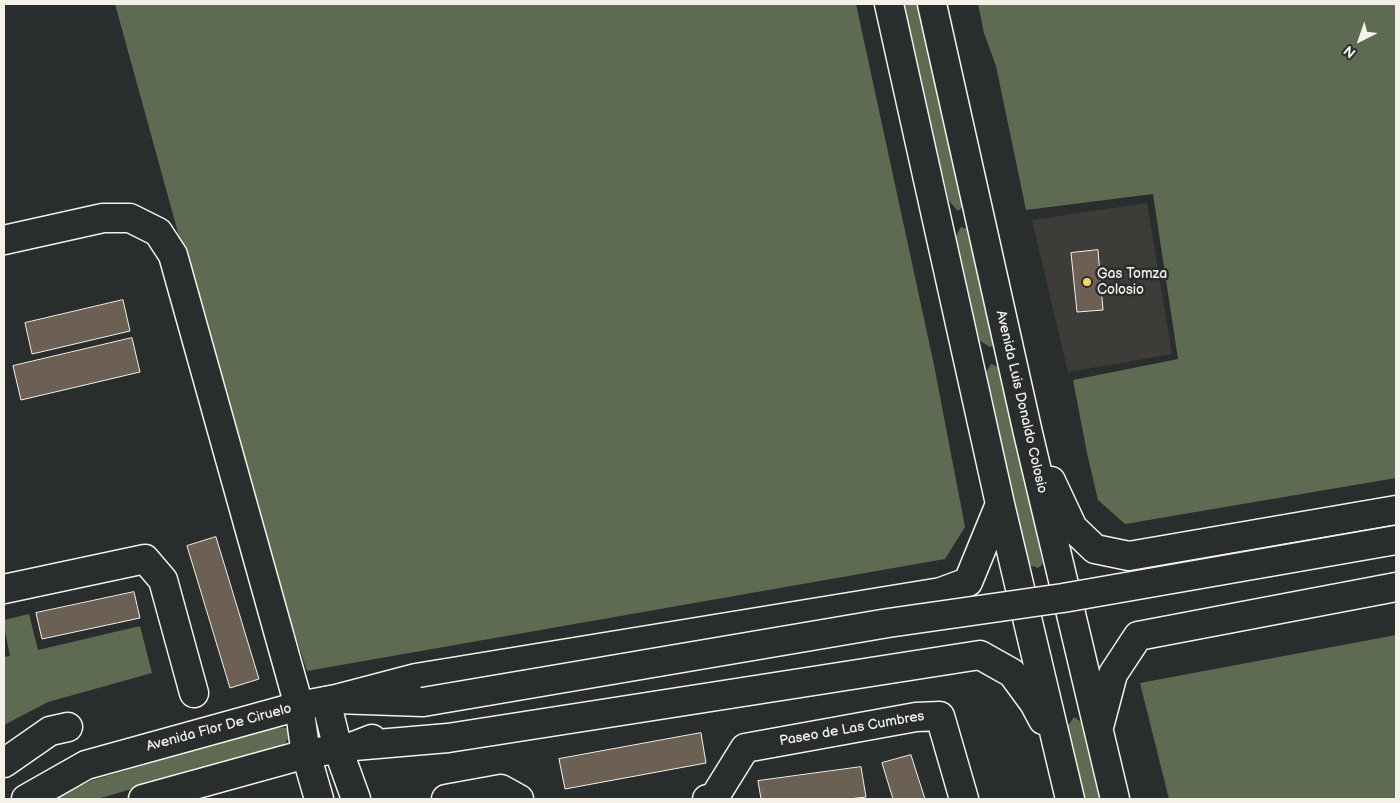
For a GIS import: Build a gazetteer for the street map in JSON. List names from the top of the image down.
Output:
{
  "streets": {
    "main road": ["Avenida Luis Donaldo Colosio", "Avenida Flor De Ciruelo", "Paseo de Las Cumbres"]
  },
  "places": ["Gas Tomza Colosio"],
  "north": "bottom left"
}
